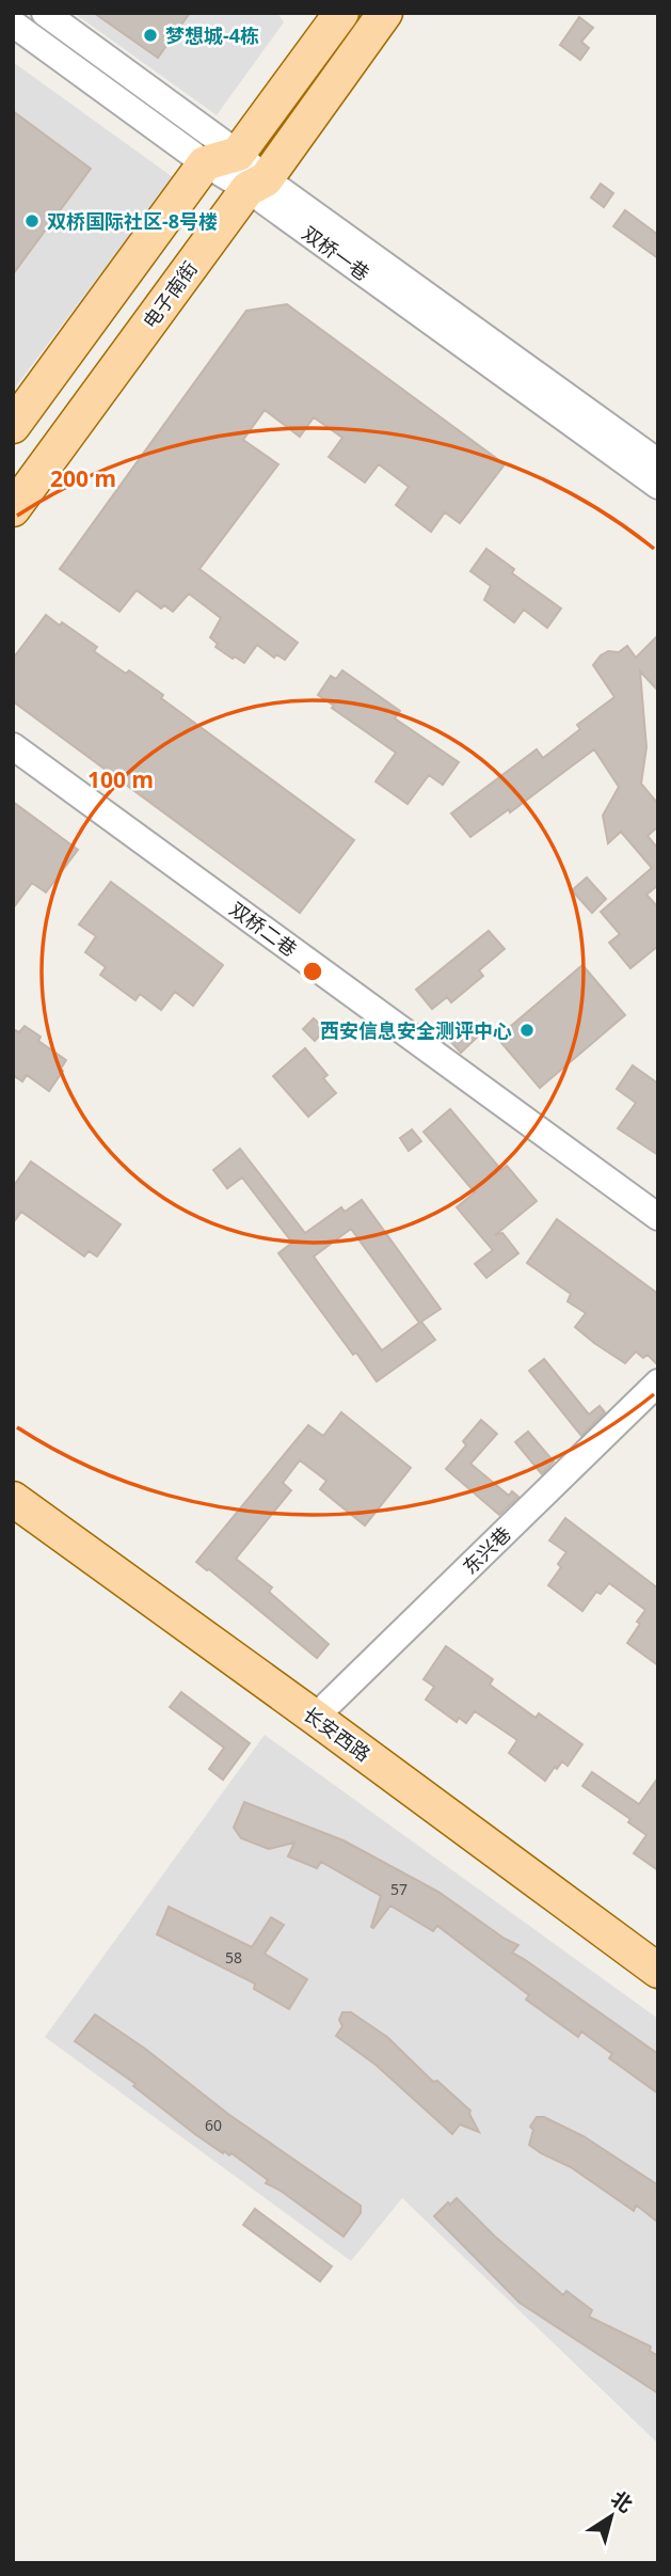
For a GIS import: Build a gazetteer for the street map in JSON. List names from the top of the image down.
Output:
{
  "streets": {
    "main road": ["电子南街", "长安西路"],
    "street": ["双桥一巷", "双桥二巷", "东兴巷"]
  },
  "crossings": [
    ["双桥一巷", "电子南街"],
    ["东兴巷", "长安西路"]
  ],
  "places": ["梦想城-4栋", "双桥国际社区-8号楼", "西安信息安全测评中心"],
  "house_numbers": ["57", "58", "60"],
  "north": "top right",
  "rings": ["200 m", "100 m"]
}
